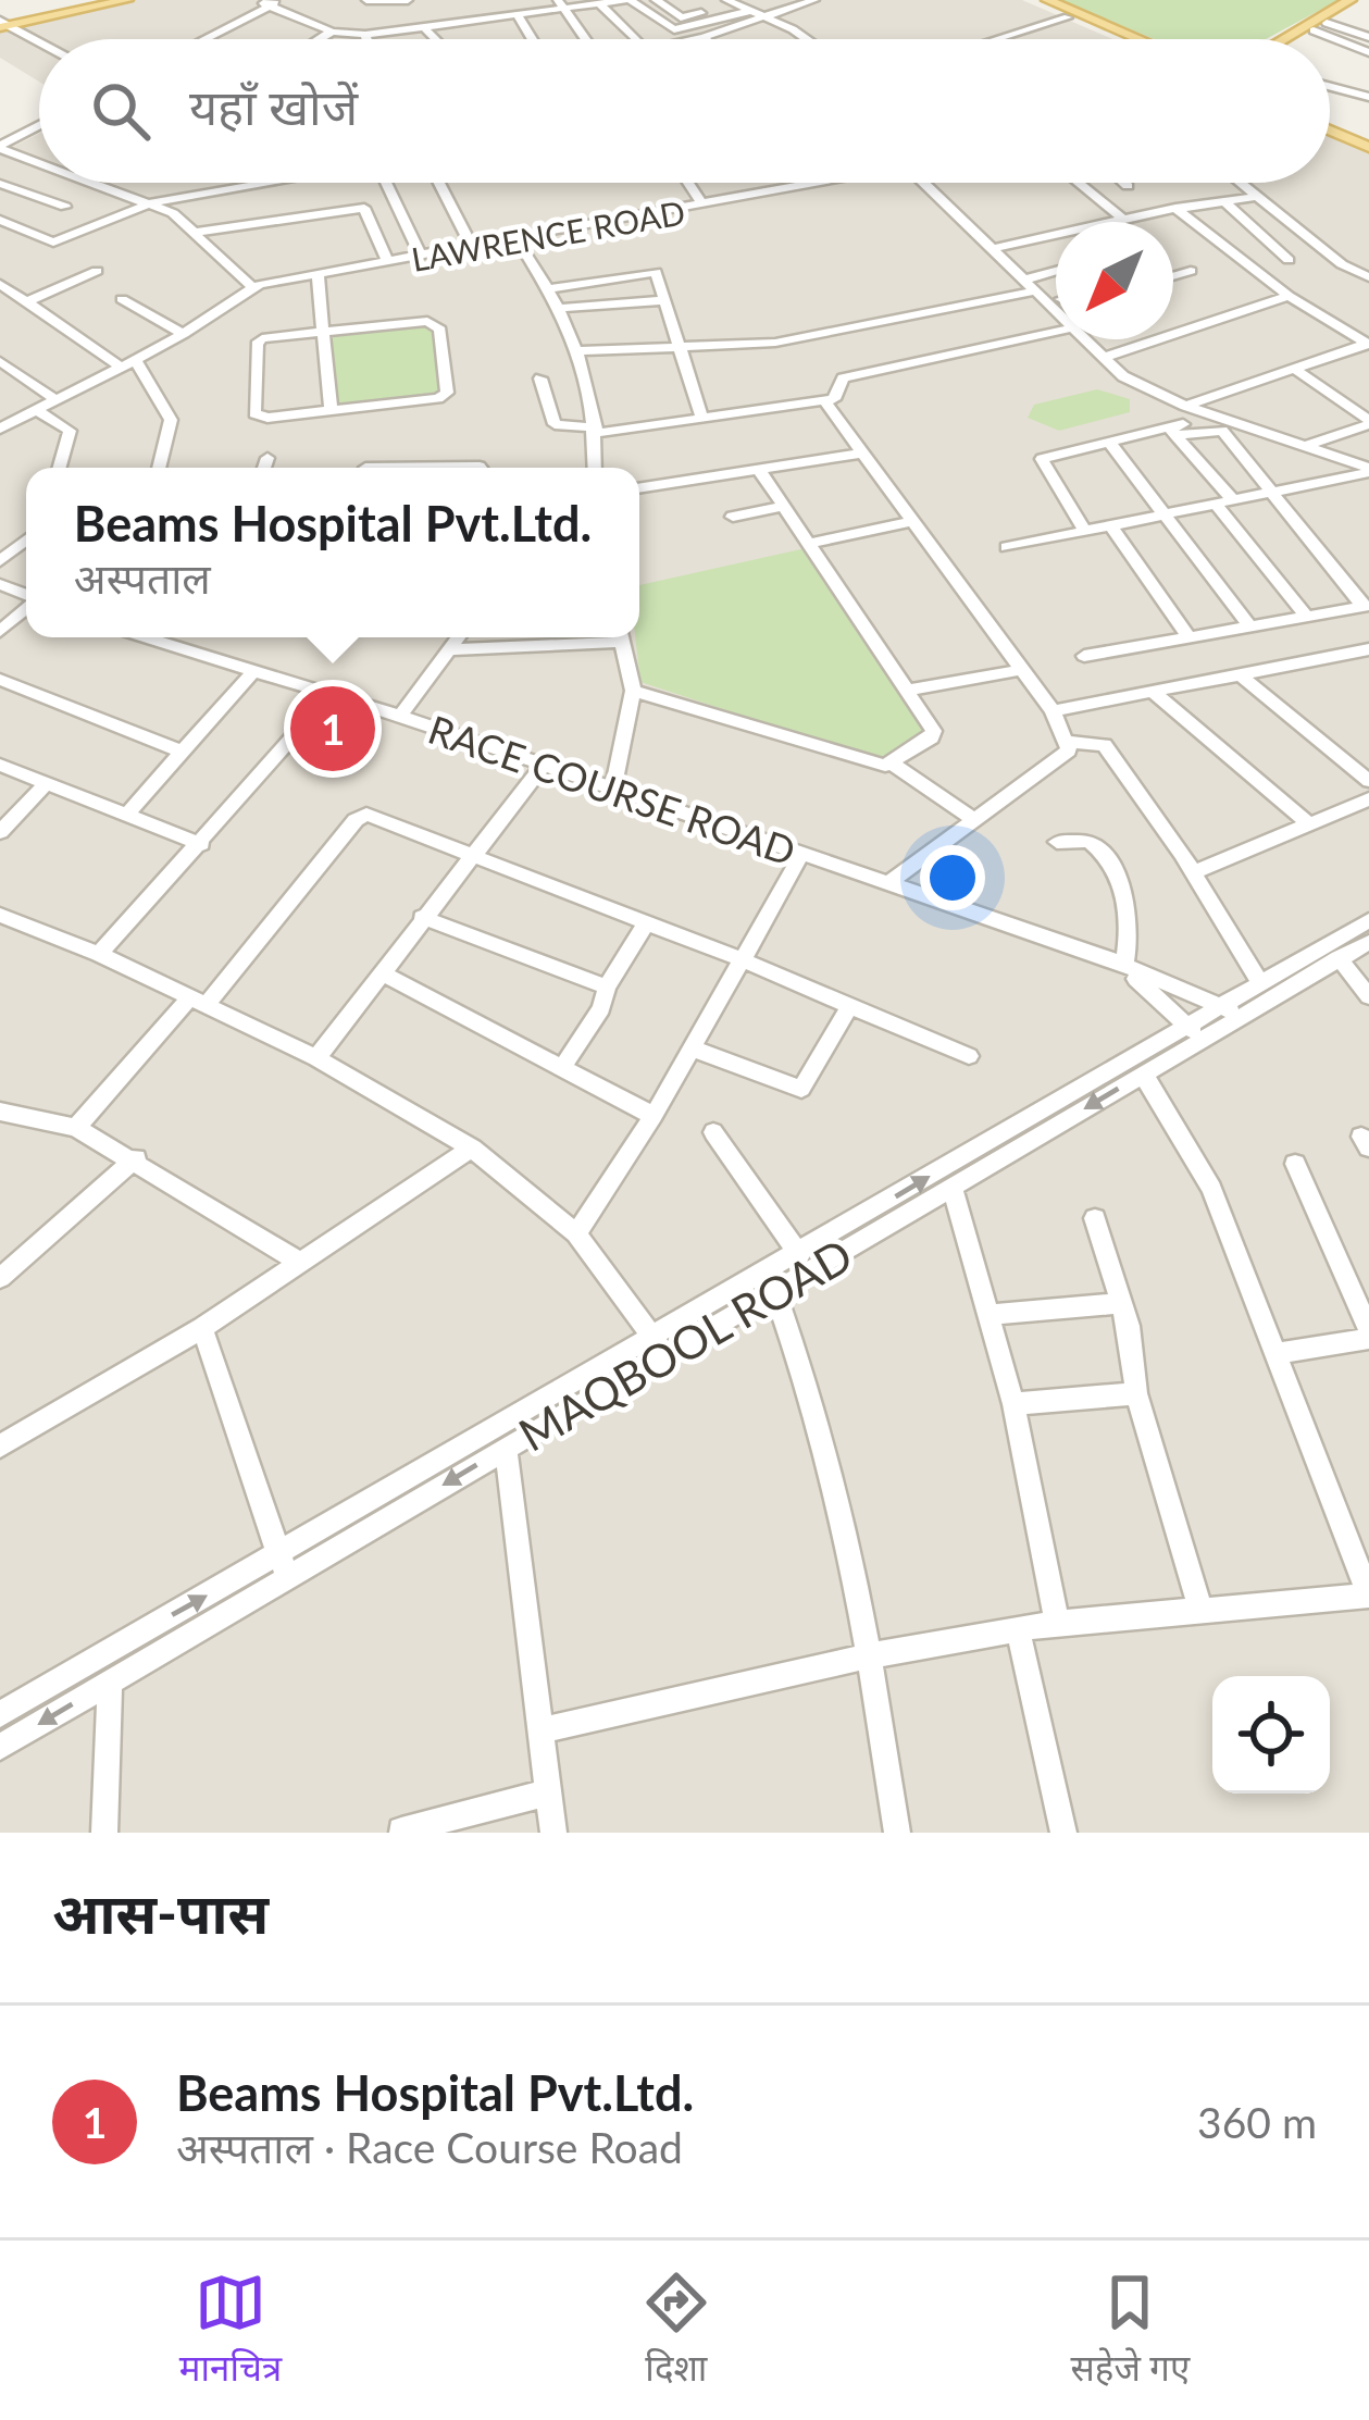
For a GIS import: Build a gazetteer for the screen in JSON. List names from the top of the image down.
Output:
{
  "streets": {
    "street": ["LAWRENCE ROAD", "RACE COURSE ROAD", "MAQBOOL ROAD"]
  },
  "crossings": [
    ["RACE COURSE ROAD", "MAQBOOL ROAD"]
  ],
  "north": "bottom left",
  "page": {
    "search": "यहाँ खोजें",
    "popup": ["Beams Hospital Pvt.Ltd.", "अस्पताल"],
    "pins": "1",
    "heading": "आस-पास",
    "list": [
      {
        "mark": "1",
        "name": "Beams Hospital Pvt.Ltd.",
        "note": "अस्पताल · Race Course Road",
        "value": "360 m"
      }
    ],
    "nav": ["मानचित्र", "दिशा", "सहेजे गए"]
  }
}
